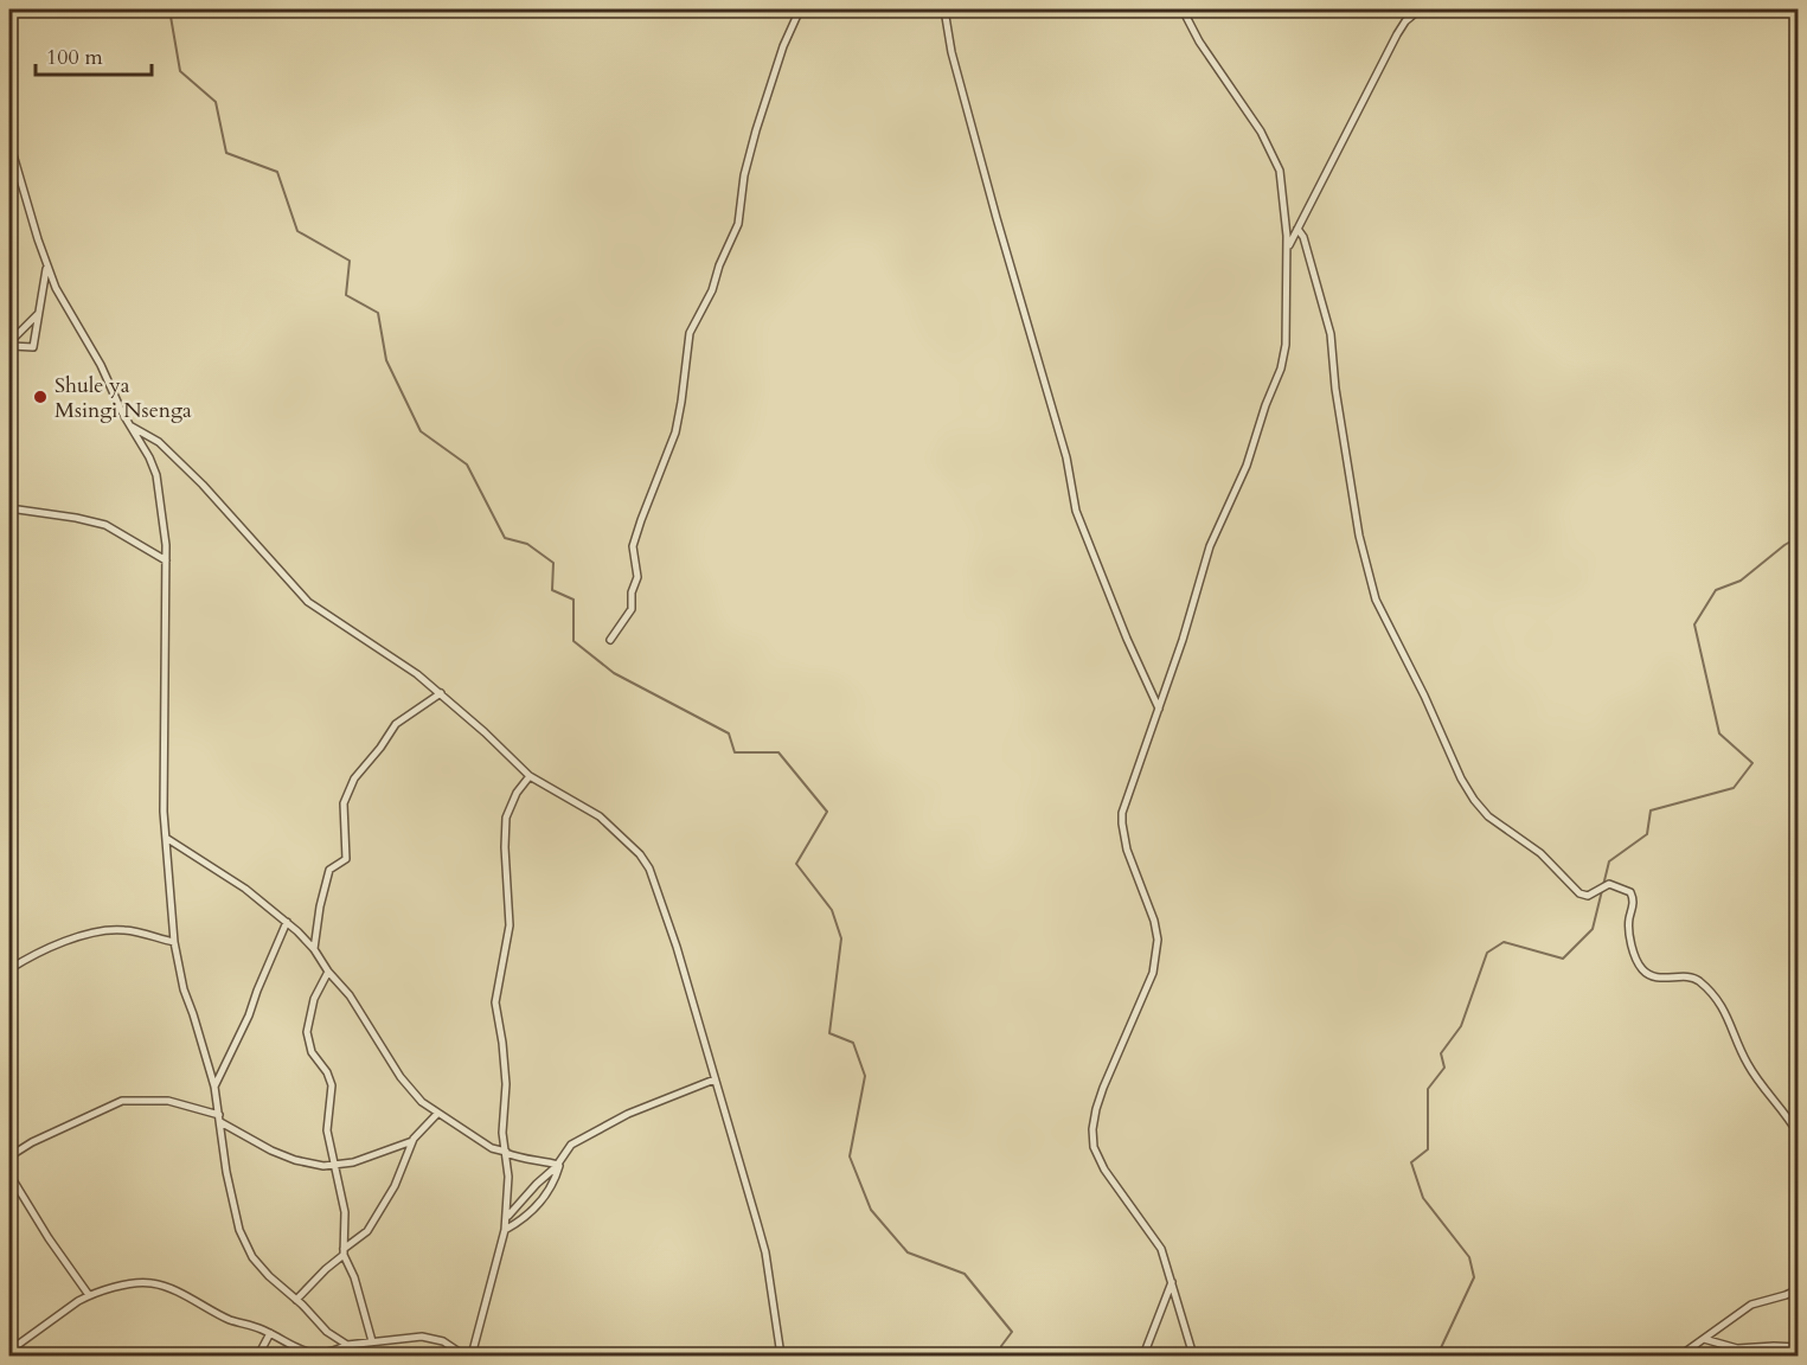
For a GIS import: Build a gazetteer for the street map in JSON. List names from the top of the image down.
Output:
{
  "places": ["Shule ya Msingi Nsenga"],
  "scale_bar": "100 m"
}
